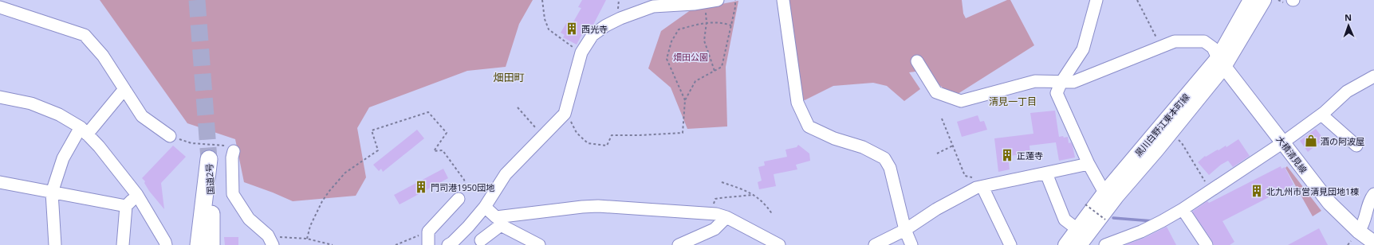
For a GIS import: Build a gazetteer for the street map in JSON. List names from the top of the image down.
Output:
{
  "streets": {
    "highway": ["国道2号"],
    "main road": ["黒川白野江東本町線", "大積清見線"]
  },
  "crossings": [
    ["黒川白野江東本町線", "大積清見線"]
  ],
  "districts": ["畑田町", "清見一丁目"],
  "parks": ["畑田公園"],
  "places": {
    "building": [
      "西光寺",
      "正蓮寺",
      "門司港1950団地",
      "北九州市営清見団地1棟"
    ],
    "shop": ["酒の阿波屋"]
  },
  "north": "top"
}
